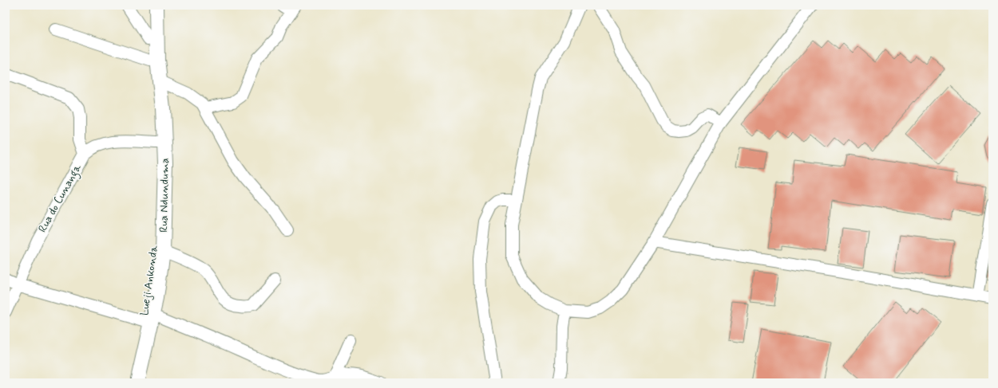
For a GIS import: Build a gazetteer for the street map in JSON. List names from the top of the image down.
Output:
{
  "streets": {
    "main road": ["Rua Ndunduma", "Lueji Ankonda"],
    "street": ["Rua do Cunanga"]
  },
  "crossings": [
    ["Rua Ndunduma", "Lueji Ankonda"],
    ["Rua do Cunanga", "Lueji Ankonda"]
  ]
}
